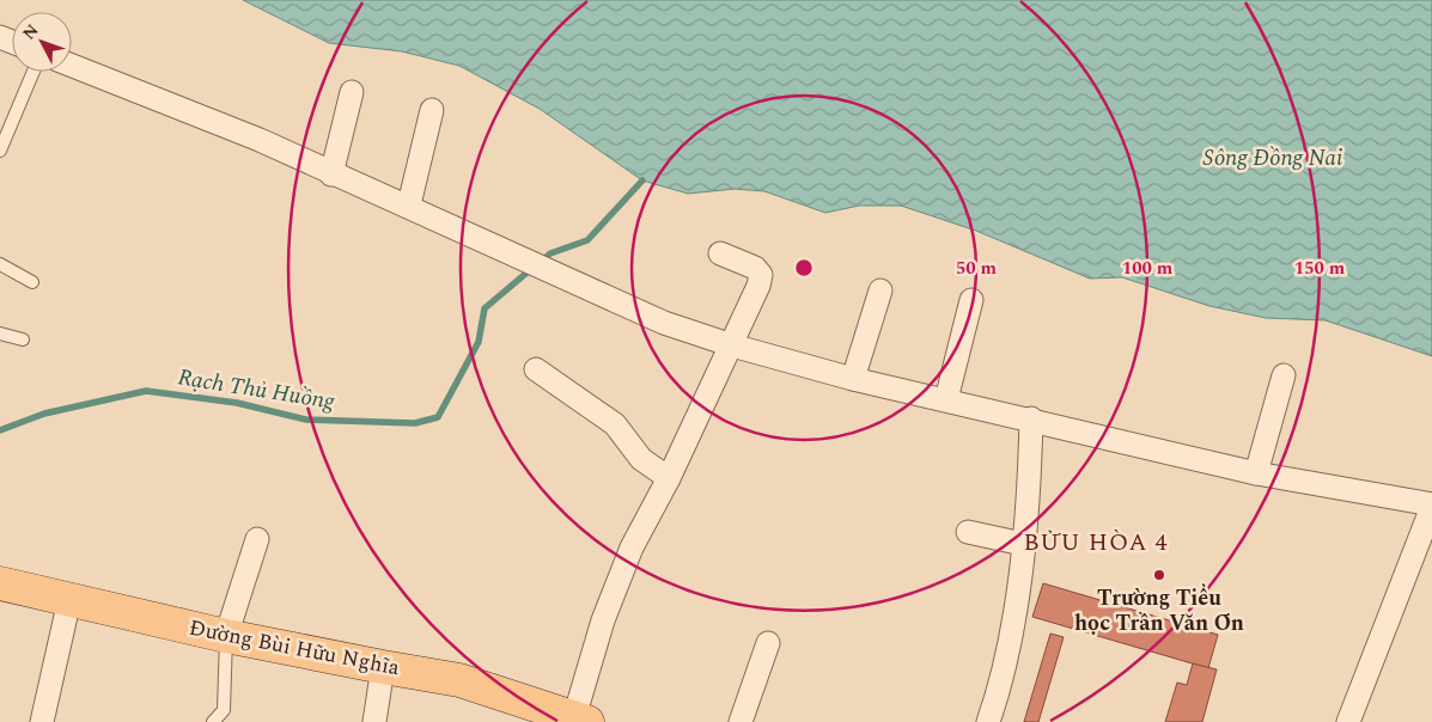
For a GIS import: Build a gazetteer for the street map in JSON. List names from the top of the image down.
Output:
{
  "streets": {
    "main road": ["Đường Bùi Hữu Nghĩa"]
  },
  "districts": ["BỬU HÒA 4"],
  "water": ["Sông Đồng Nai", "Rạch Thủ Huồng"],
  "places": ["Trường Tiểu học Trần Văn Ơn"],
  "north": "top left",
  "rings": ["50 m", "100 m", "150 m"]
}
